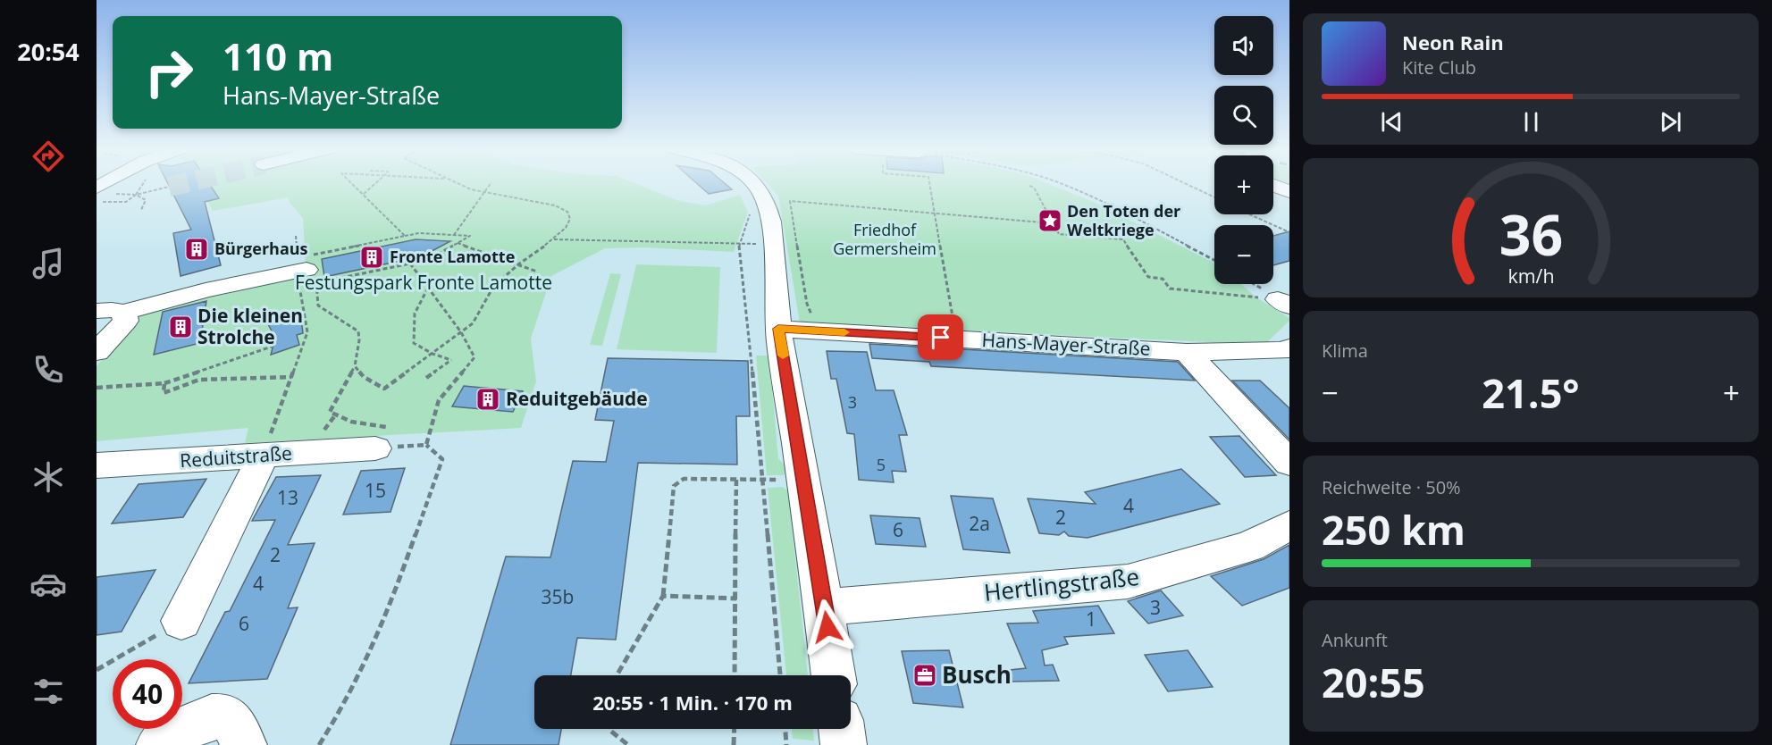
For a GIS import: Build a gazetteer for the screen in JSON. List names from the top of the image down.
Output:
{
  "streets": {
    "street": ["Hans-Mayer-Straße", "Reduitstraße", "Hertlingstraße"]
  },
  "parks": ["Friedhof Germersheim", "Festungspark Fronte Lamotte"],
  "places": {
    "place": ["Den Toten der Weltkriege"],
    "building": [
      "Bürgerhaus",
      "Fronte Lamotte",
      "Die kleinen Strolche",
      "Reduitgebäude"
    ],
    "office": ["Busch"]
  },
  "house_numbers": [
    "3",
    "5",
    "15",
    "13",
    "4",
    "2",
    "2a",
    "6",
    "2",
    "4",
    "35b",
    "3",
    "1",
    "6"
  ],
  "page": {
    "tabs": "20:54",
    "map_buttons": ["+", "−"],
    "turn": ["110 m", "Hans-Mayer-Straße"],
    "song": ["Neon Rain", "Kite Club"],
    "tile": [
      "Klima",
      ["Reichweite · 50%", "250 km"],
      ["Ankunft", "20:55"]
    ],
    "heat": ["−", "21.5°", "+"],
    "limit": "40",
    "trip": "20:55 · 1 Min. · 170 m",
    "gauge": ["36", "km/h"]
  }
}
